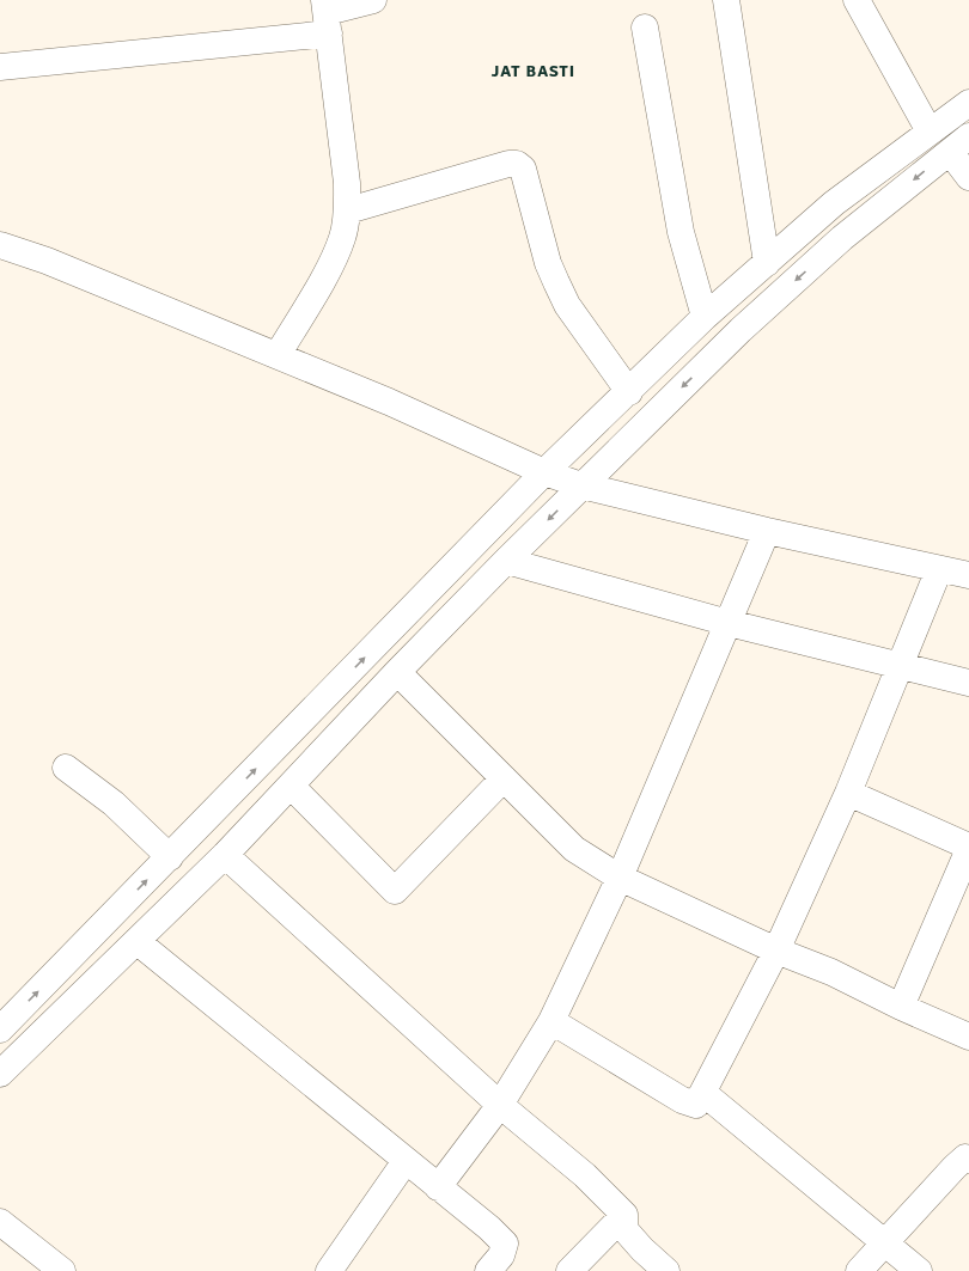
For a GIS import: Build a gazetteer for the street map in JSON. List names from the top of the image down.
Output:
{
  "districts": ["JAT BASTI"]
}
